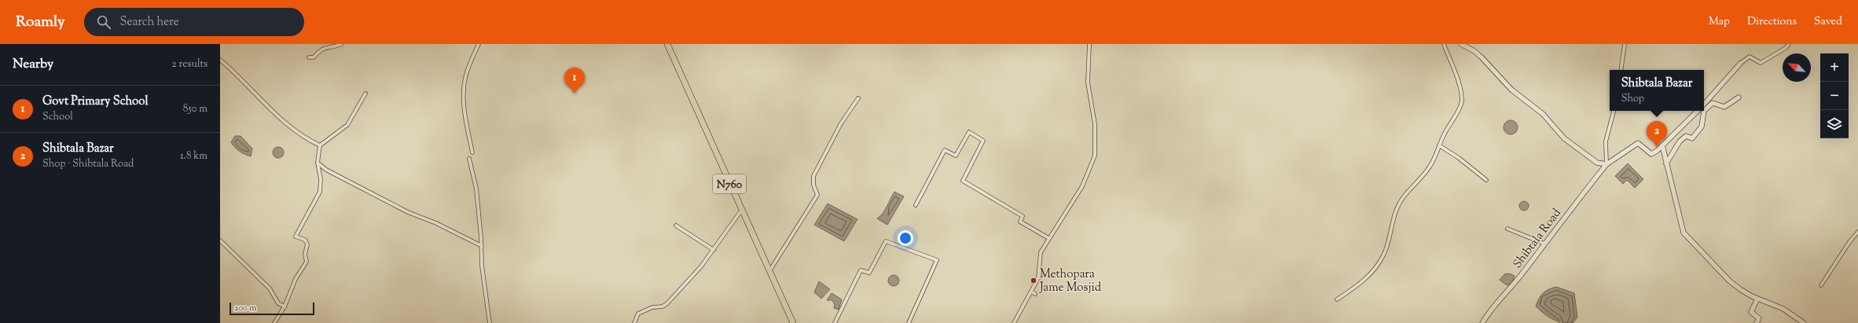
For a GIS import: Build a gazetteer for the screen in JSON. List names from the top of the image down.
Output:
{
  "streets": {
    "highway": ["N760"],
    "street": ["Shibtala Road"]
  },
  "places": ["Methopara Jame Mosjid"],
  "scale_bar": "200 m",
  "north": "top left",
  "page": {
    "header": "Roamly",
    "search": "Search here",
    "nav": ["Map", "Directions", "Saved"],
    "heading": ["Nearby", "2 results"],
    "map_buttons": ["+", "−"],
    "pins": ["1", "2"],
    "popup": ["Shibtala Bazar", "Shop"],
    "list": [
      {
        "mark": "1",
        "name": "Govt Primary School",
        "note": "School",
        "value": "850 m"
      },
      {
        "mark": "2",
        "name": "Shibtala Bazar",
        "note": "Shop · Shibtala Road",
        "value": "1.8 km"
      }
    ],
    "scale": "200 m"
  }
}
